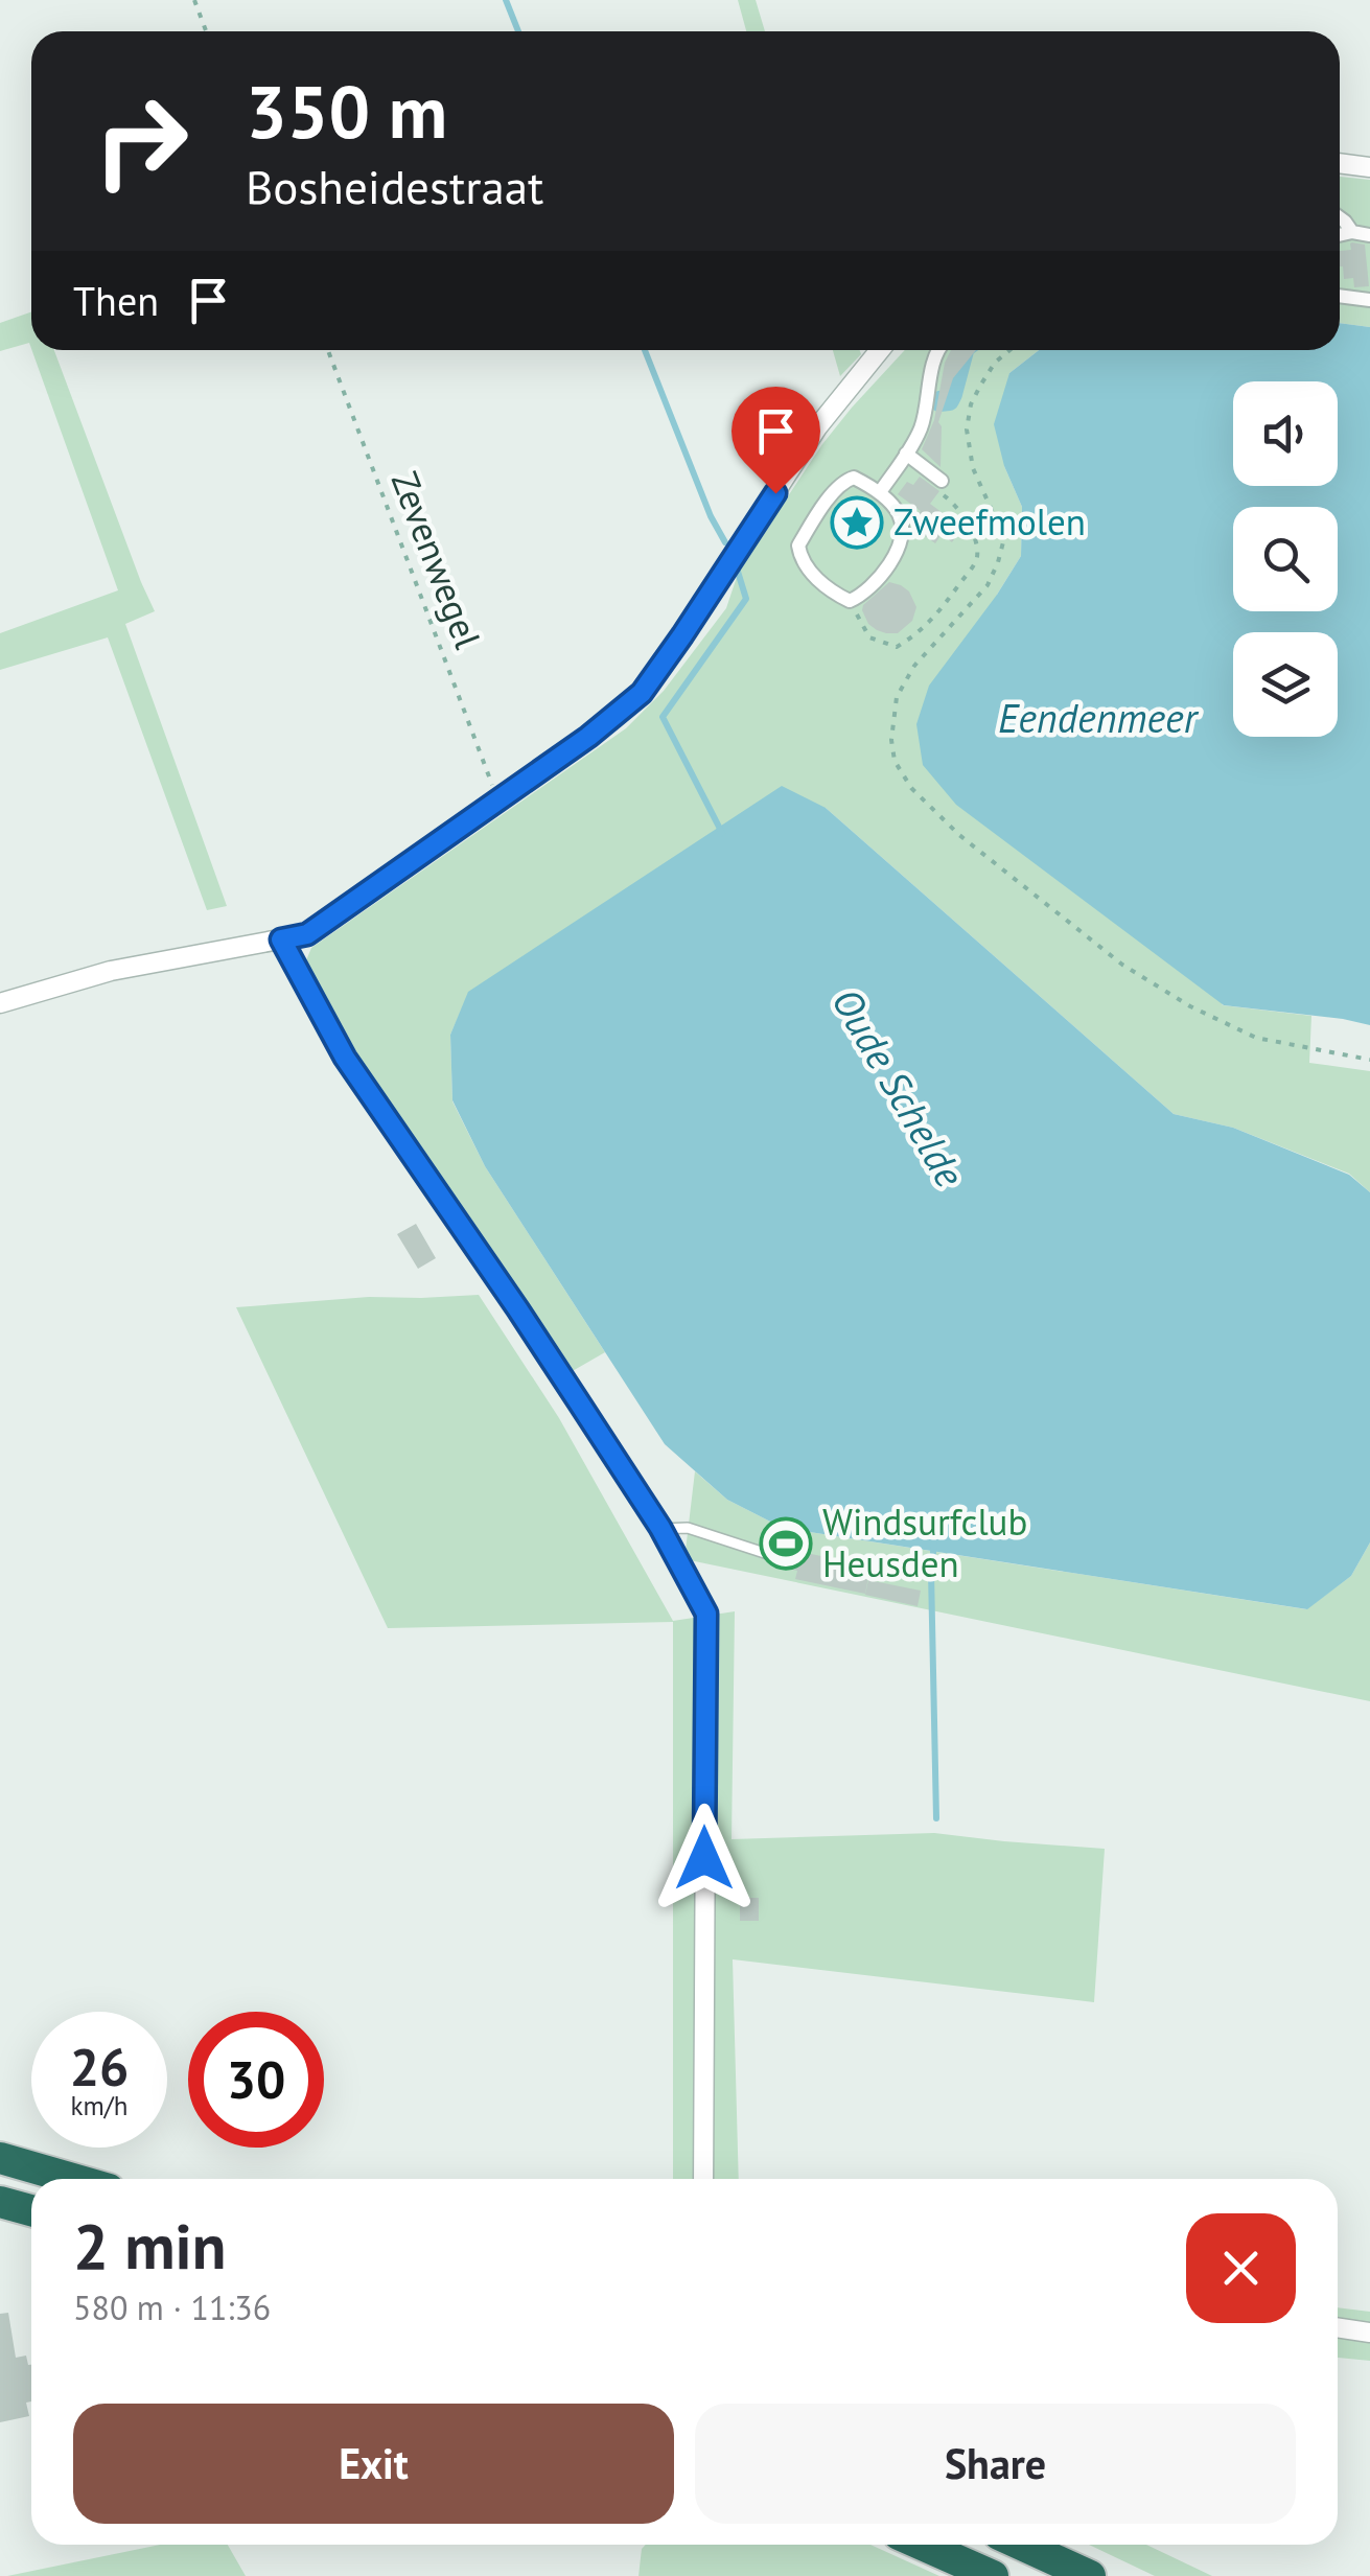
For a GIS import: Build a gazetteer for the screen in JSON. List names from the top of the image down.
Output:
{
  "streets": {
    "path": ["Zevenwegel"]
  },
  "water": ["Eendenmeer", "Oude Schelde"],
  "places": {
    "place": ["Zweefmolen"],
    "sports": ["Windsurfclub Heusden"]
  },
  "page": {
    "turn": ["350 m", "Bosheidestraat"],
    "then": "Then",
    "speed": "26 km/h",
    "limit": "30",
    "heading": ["2 min", "580 m · 11:36"],
    "buttons": ["Exit", "Share"]
  }
}
